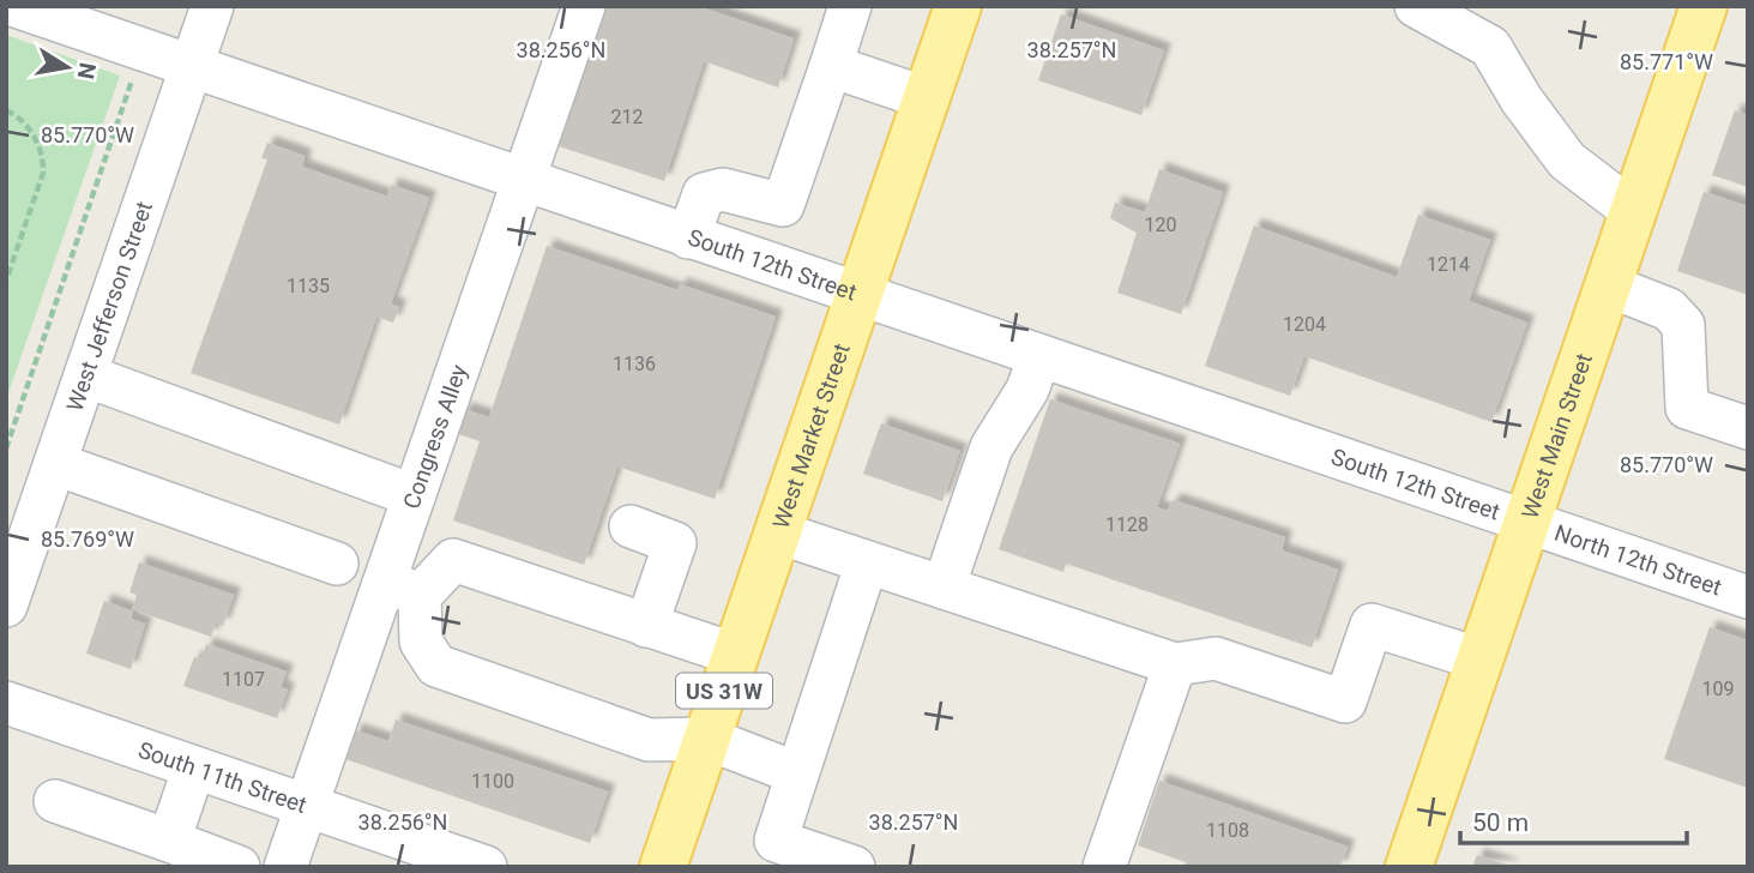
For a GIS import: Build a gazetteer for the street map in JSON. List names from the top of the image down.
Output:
{
  "streets": {
    "main road": ["West Market Street", "West Main Street", "US 31W"],
    "street": [
      "South 12th Street",
      "West Jefferson Street",
      "Congress Alley",
      "North 12th Street",
      "South 11th Street"
    ]
  },
  "crossings": [
    ["South 12th Street", "West Jefferson Street"],
    ["South 12th Street", "Congress Alley"],
    ["South 12th Street", "West Market Street"],
    ["South 12th Street", "West Main Street"],
    ["South 12th Street", "North 12th Street"],
    ["Congress Alley", "South 11th Street"],
    ["West Main Street", "North 12th Street"]
  ],
  "house_numbers": [
    "212",
    "120",
    "1214",
    "1135",
    "1204",
    "1136",
    "1128",
    "1107",
    "109",
    "1100",
    "1108"
  ],
  "scale_bar": "50 m",
  "north": "right",
  "coordinates": [
    "38.256°N",
    "38.257°N",
    "85.771°W",
    "85.770°W",
    "85.769°W"
  ]
}
